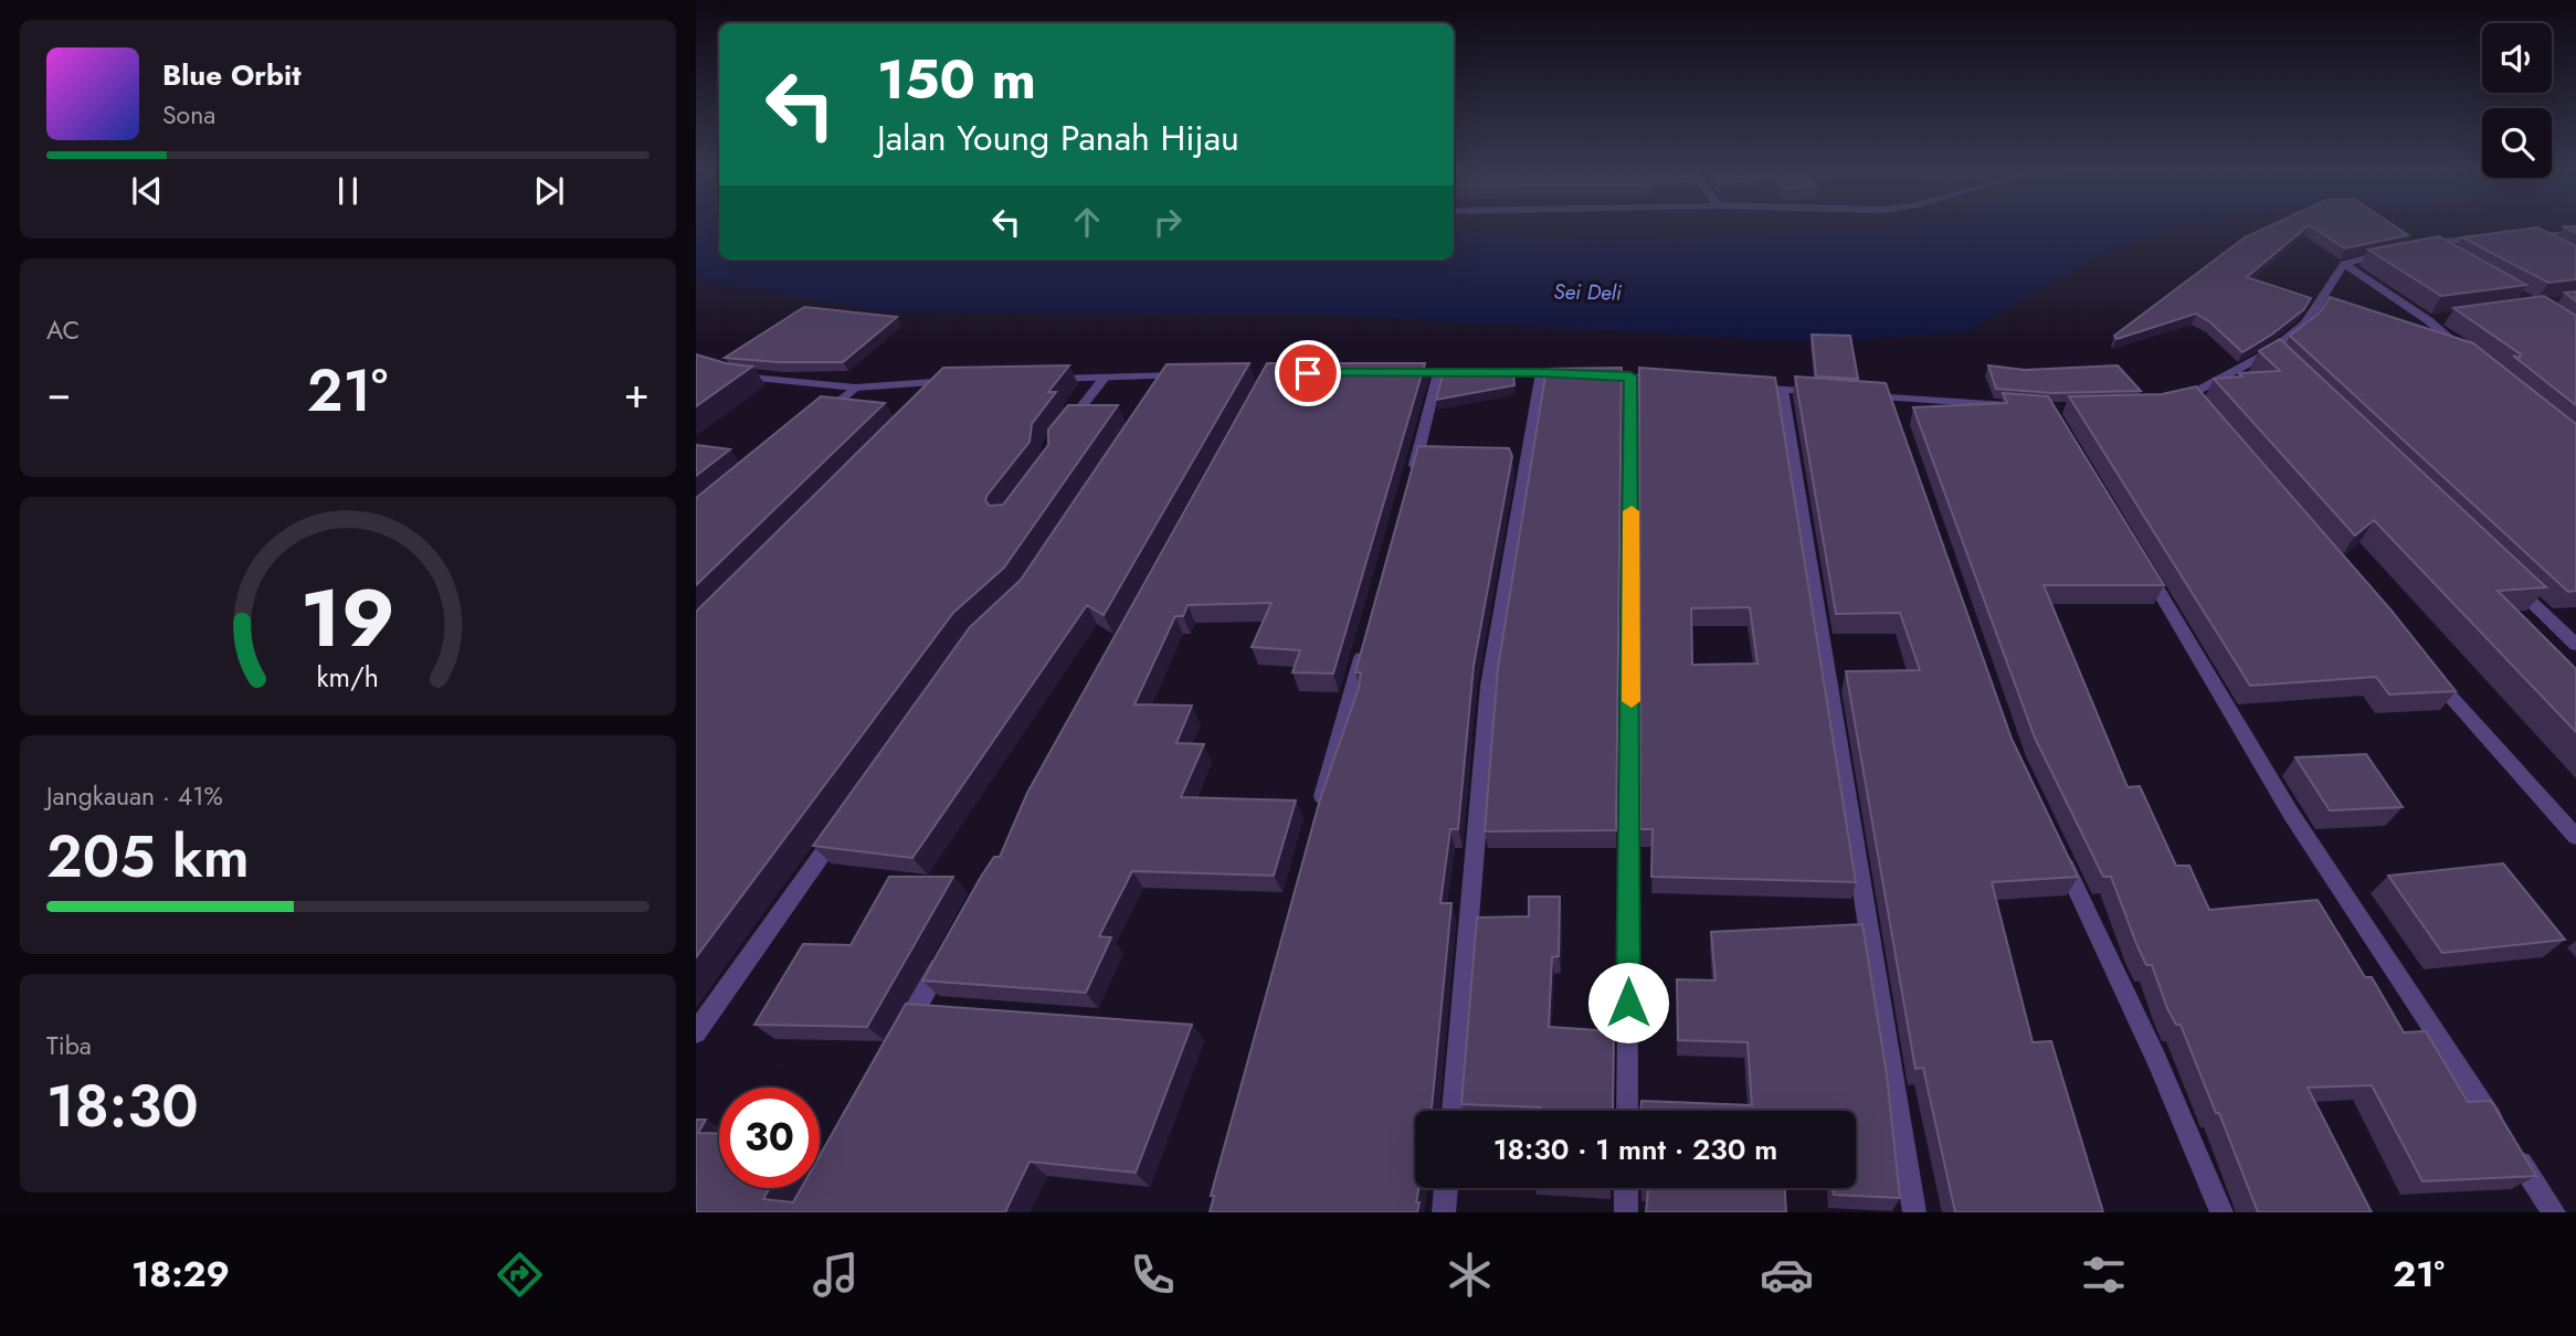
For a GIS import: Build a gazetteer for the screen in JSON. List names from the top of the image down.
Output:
{
  "water": ["Sei Deli"],
  "page": {
    "turn": ["150 m", "Jalan Young Panah Hijau"],
    "song": ["Blue Orbit", "Sona"],
    "tile": [
      "AC",
      ["Jangkauan · 41%", "205 km"],
      ["Tiba", "18:30"]
    ],
    "heat": ["−", "21°", "+"],
    "limit": "30",
    "trip": "18:30 · 1 mnt · 230 m",
    "tabs": ["18:29", "21°"],
    "gauge": ["19", "km/h"]
  }
}
